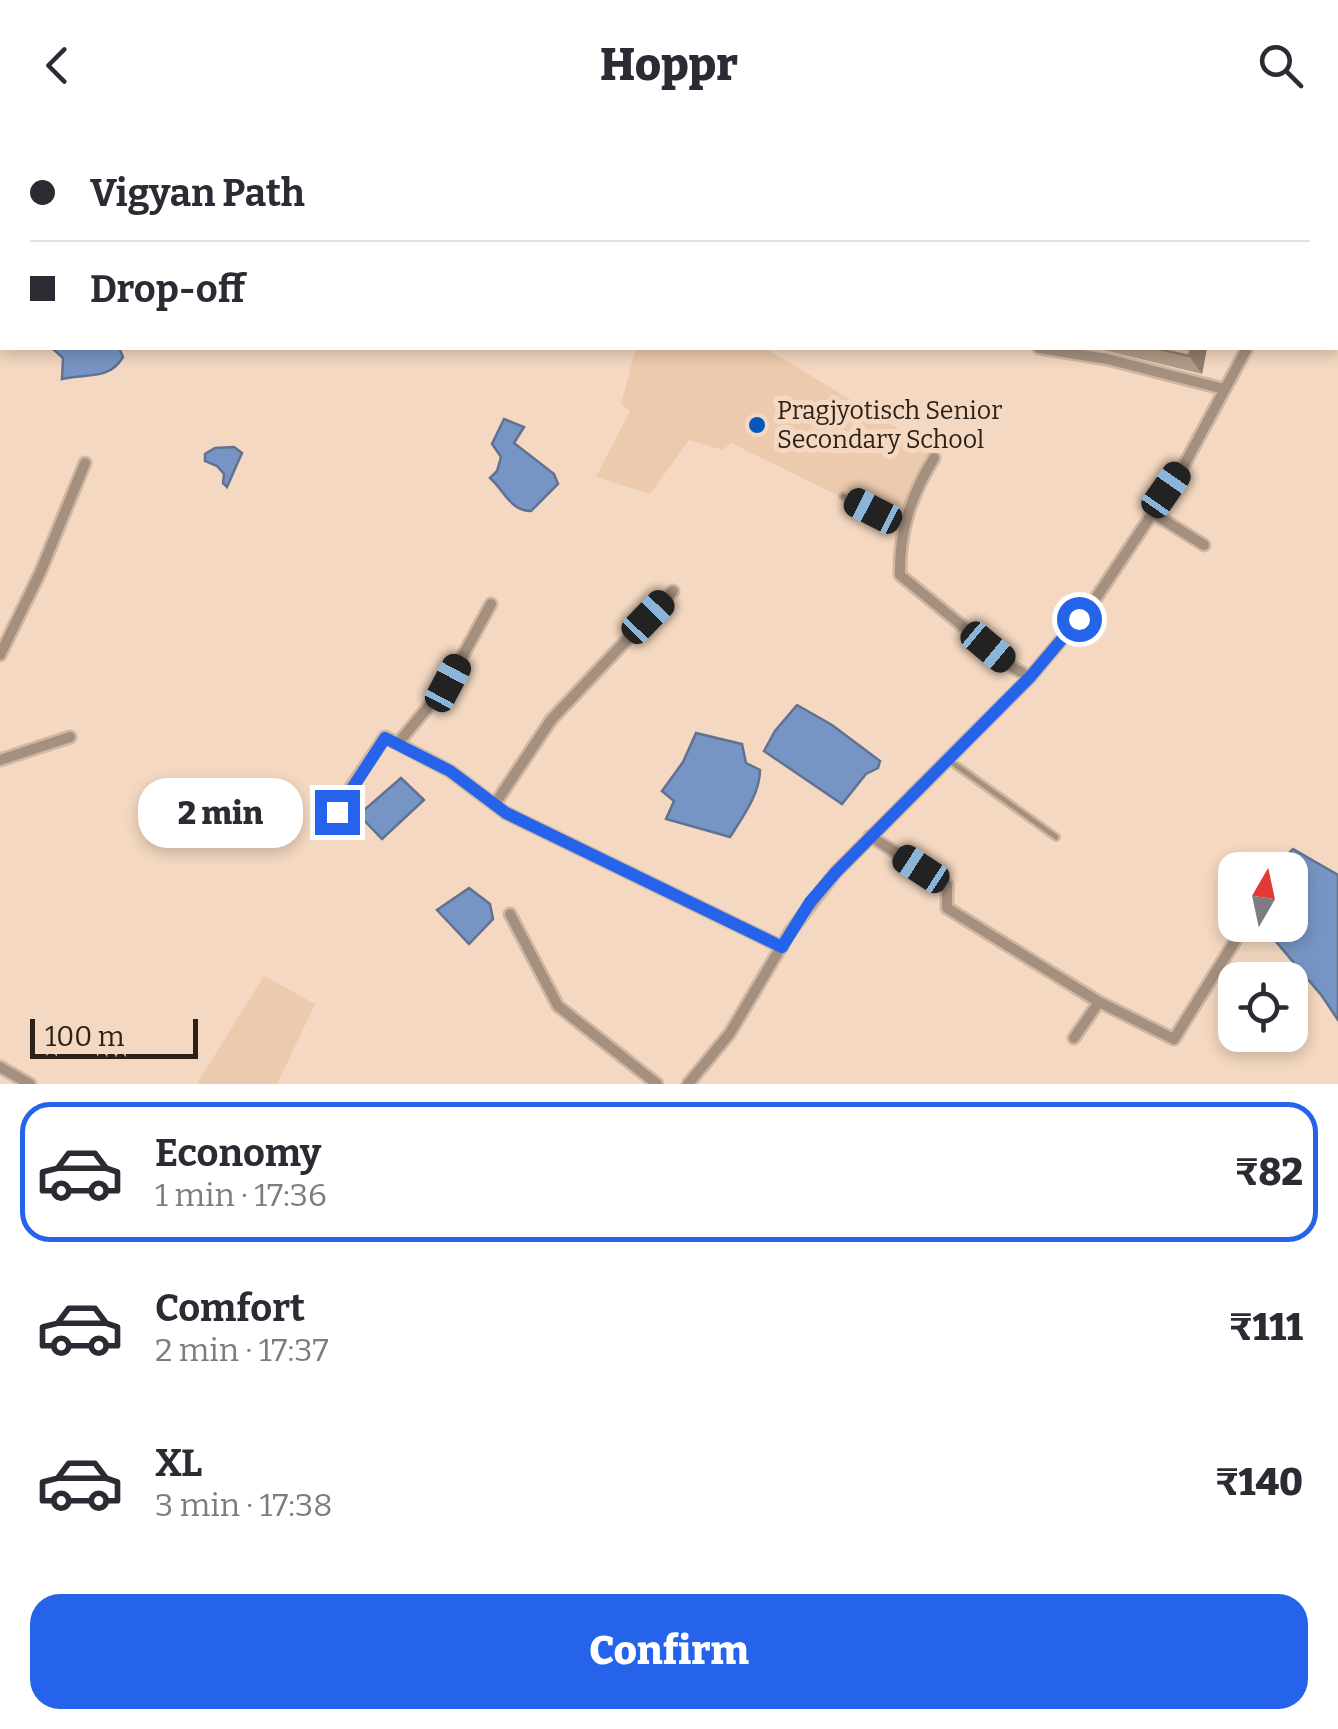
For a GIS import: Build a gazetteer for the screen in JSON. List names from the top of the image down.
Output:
{
  "places": ["Pragjyotisch Senior Secondary School"],
  "scale_bar": "100 m",
  "north": "top",
  "page": {
    "header": "Hoppr",
    "banner": ["Vigyan Path", "Drop-off"],
    "bubble": "2 min",
    "scale": "100 m",
    "list": [
      {
        "name": "Economy",
        "note": "1 min · 17:36",
        "value": "₹82"
      },
      {
        "name": "Comfort",
        "note": "2 min · 17:37",
        "value": "₹111"
      },
      {
        "name": "XL",
        "note": "3 min · 17:38",
        "value": "₹140"
      }
    ],
    "buttons": "Confirm"
  }
}
